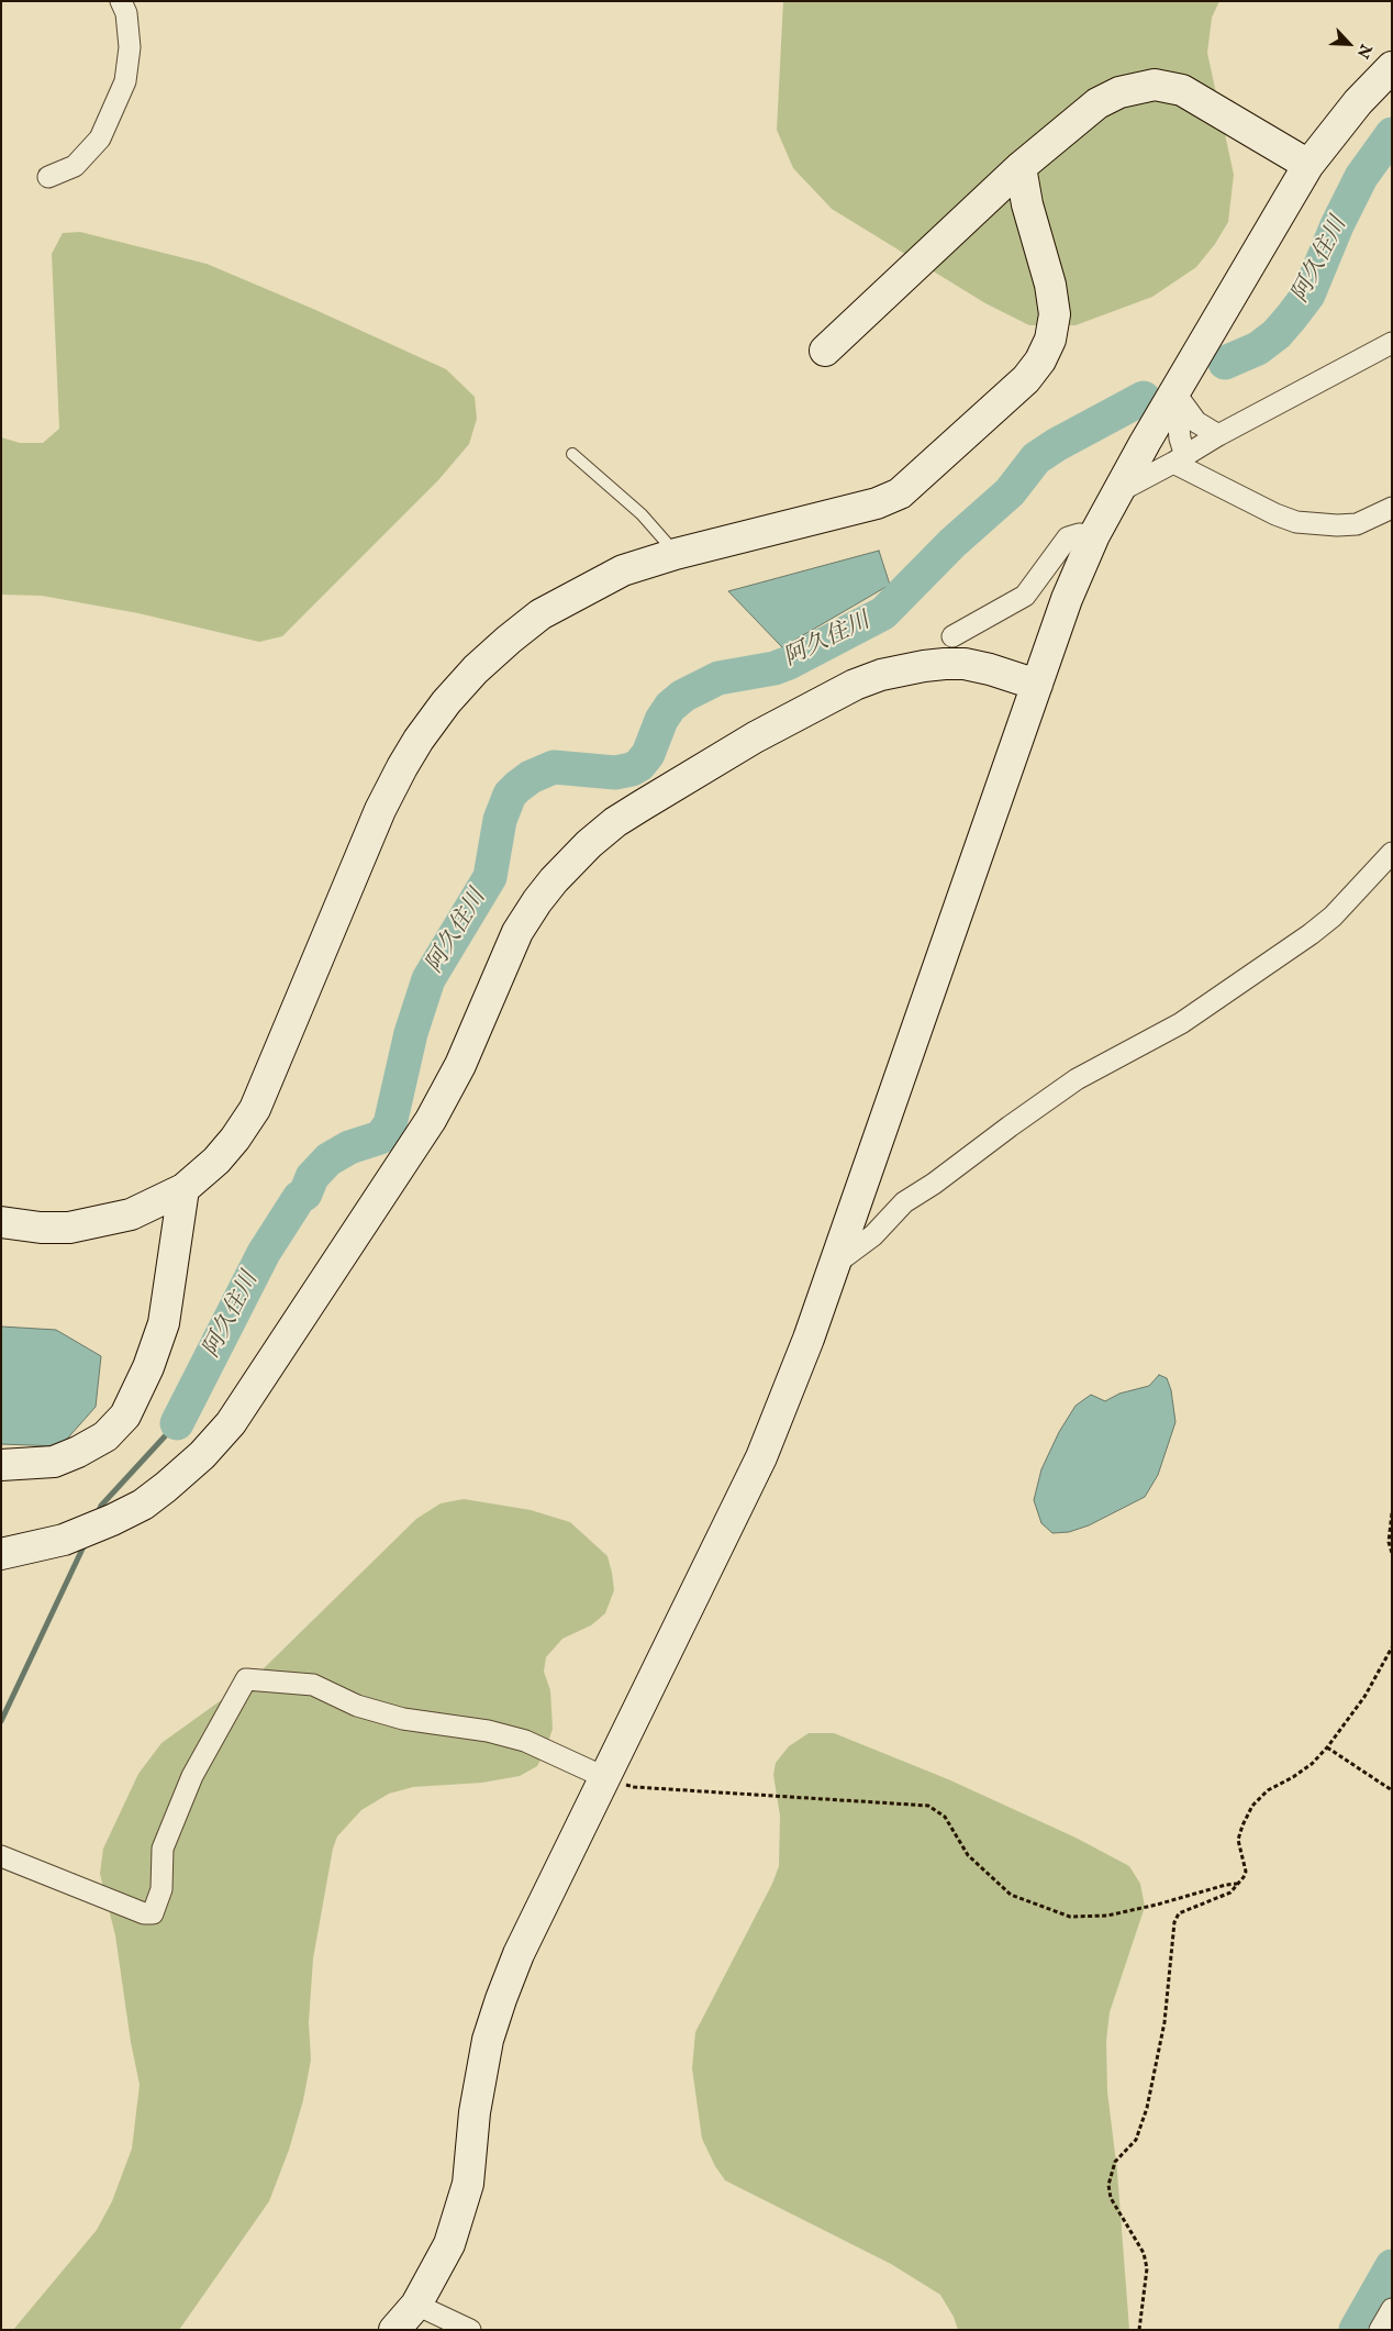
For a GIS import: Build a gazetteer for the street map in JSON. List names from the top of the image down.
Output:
{
  "water": ["阿久住川"],
  "north": "bottom right"
}
